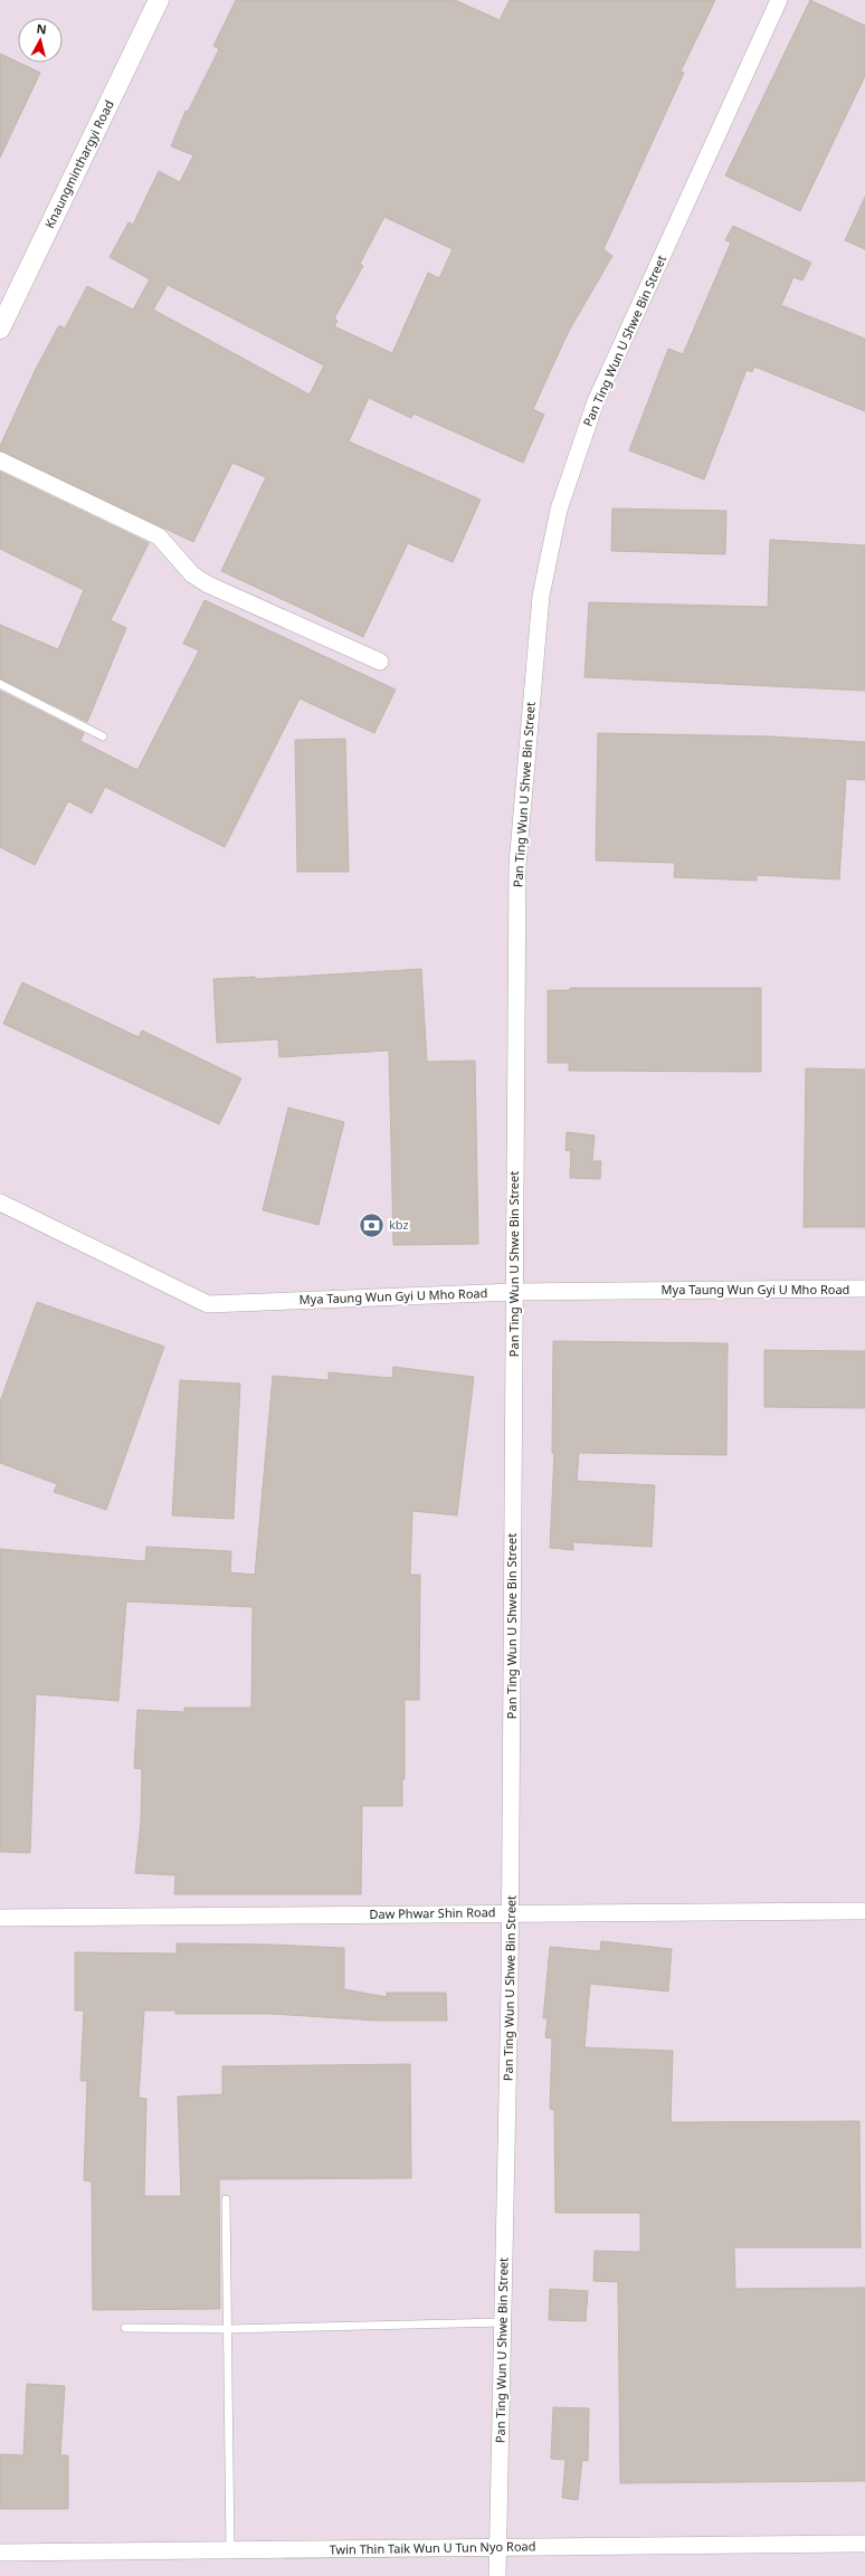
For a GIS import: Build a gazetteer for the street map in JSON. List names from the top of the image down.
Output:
{
  "streets": {
    "street": [
      "Knaungminthargyi Road",
      "Pan Ting Wun U Shwe Bin Street",
      "Mya Taung Wun Gyi U Mho Road",
      "Daw Phwar Shin Road",
      "Twin Thin Taik Wun U Tun Nyo Road"
    ]
  },
  "crossings": [
    ["Pan Ting Wun U Shwe Bin Street", "Mya Taung Wun Gyi U Mho Road"],
    ["Pan Ting Wun U Shwe Bin Street", "Daw Phwar Shin Road"],
    ["Pan Ting Wun U Shwe Bin Street", "Twin Thin Taik Wun U Tun Nyo Road"]
  ],
  "places": {
    "bank": ["kbz"]
  },
  "north": "top"
}
